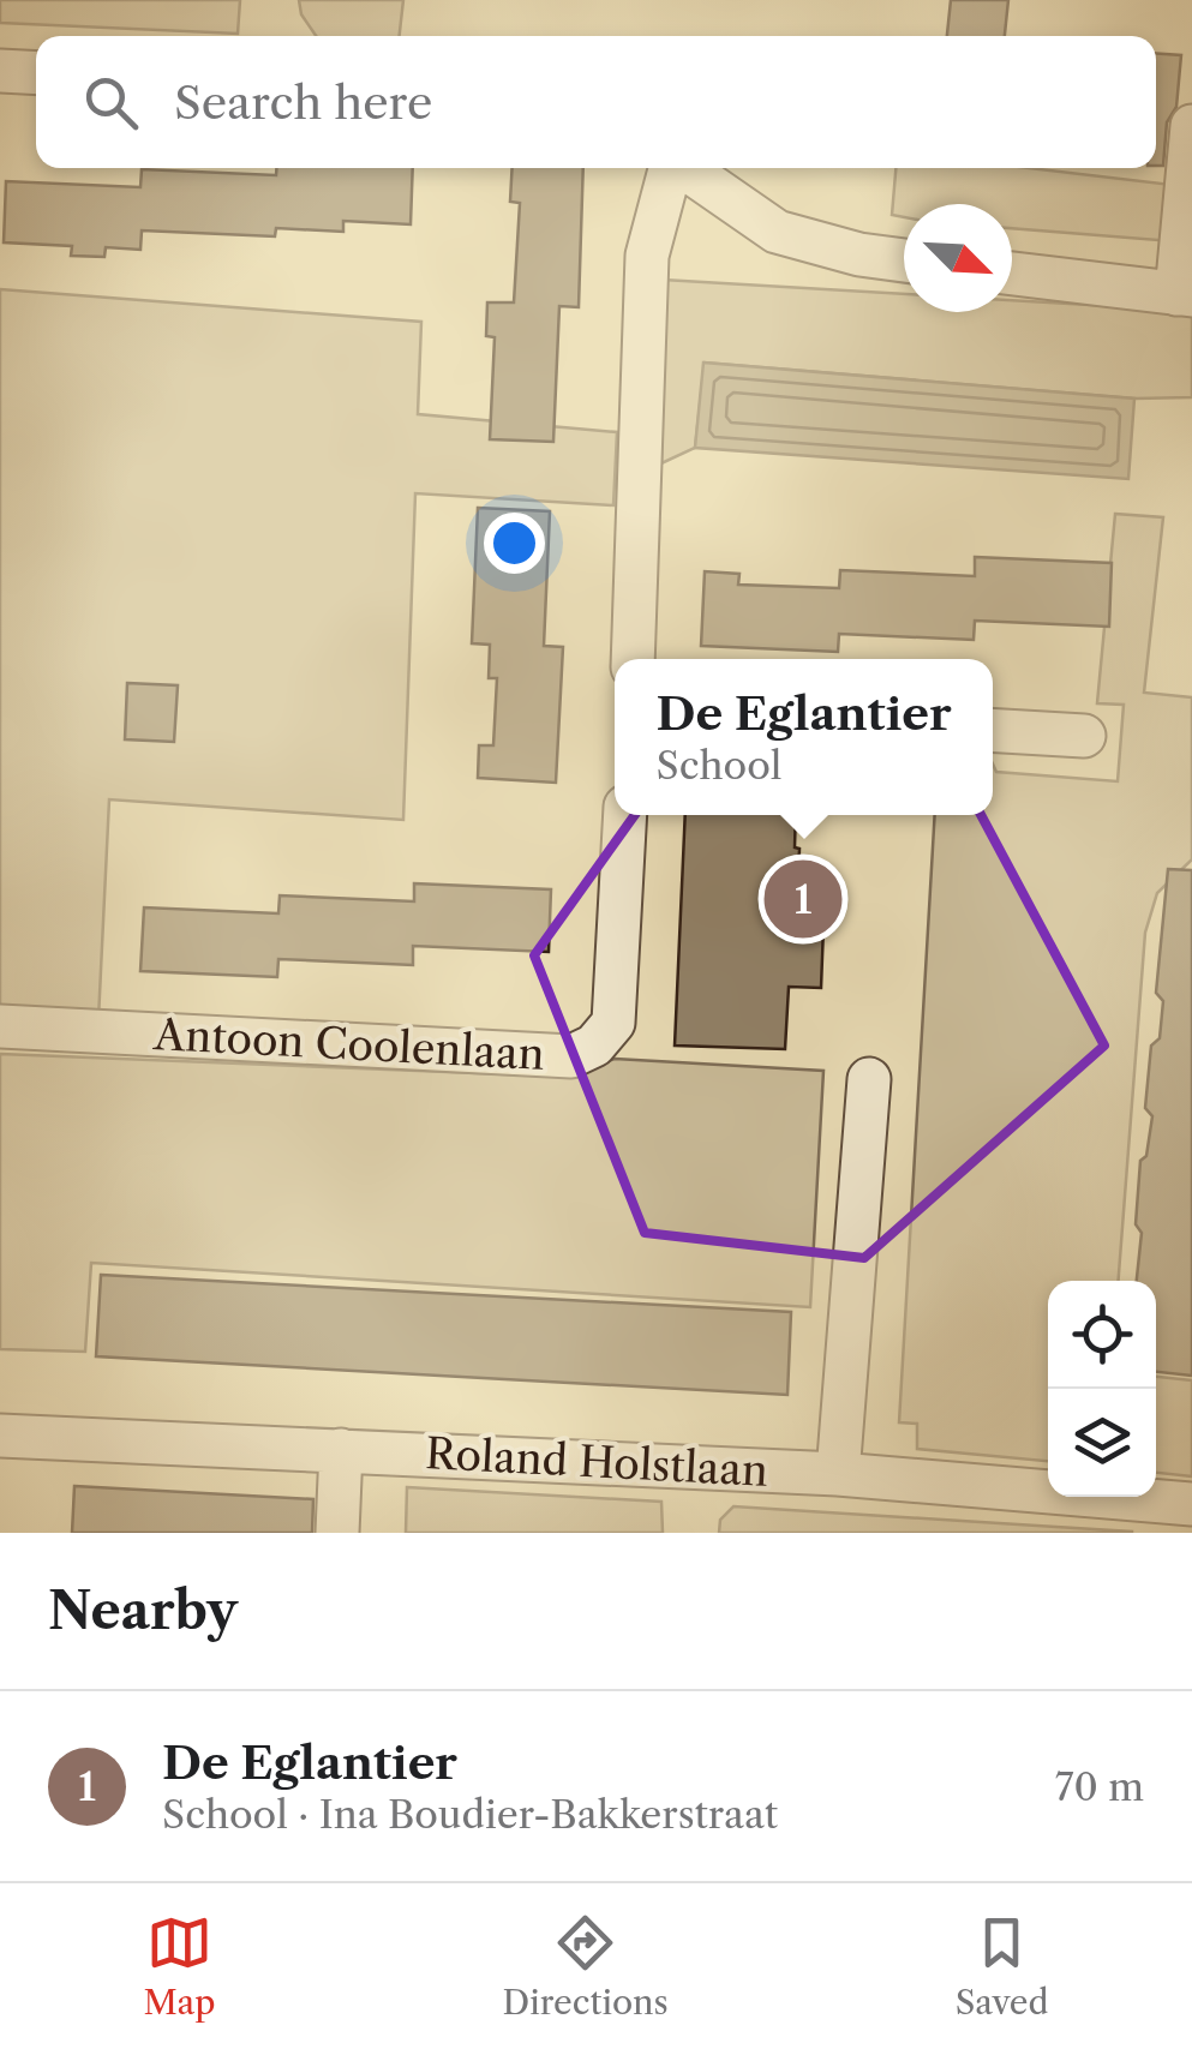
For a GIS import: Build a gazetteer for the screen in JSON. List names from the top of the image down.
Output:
{
  "streets": {
    "street": ["Antoon Coolenlaan", "Roland Holstlaan"]
  },
  "north": "bottom right",
  "page": {
    "search": "Search here",
    "popup": ["De Eglantier", "School"],
    "pins": "1",
    "heading": "Nearby",
    "list": [
      {
        "mark": "1",
        "name": "De Eglantier",
        "note": "School · Ina Boudier-Bakkerstraat",
        "value": "70 m"
      }
    ],
    "nav": ["Map", "Directions", "Saved"]
  }
}
